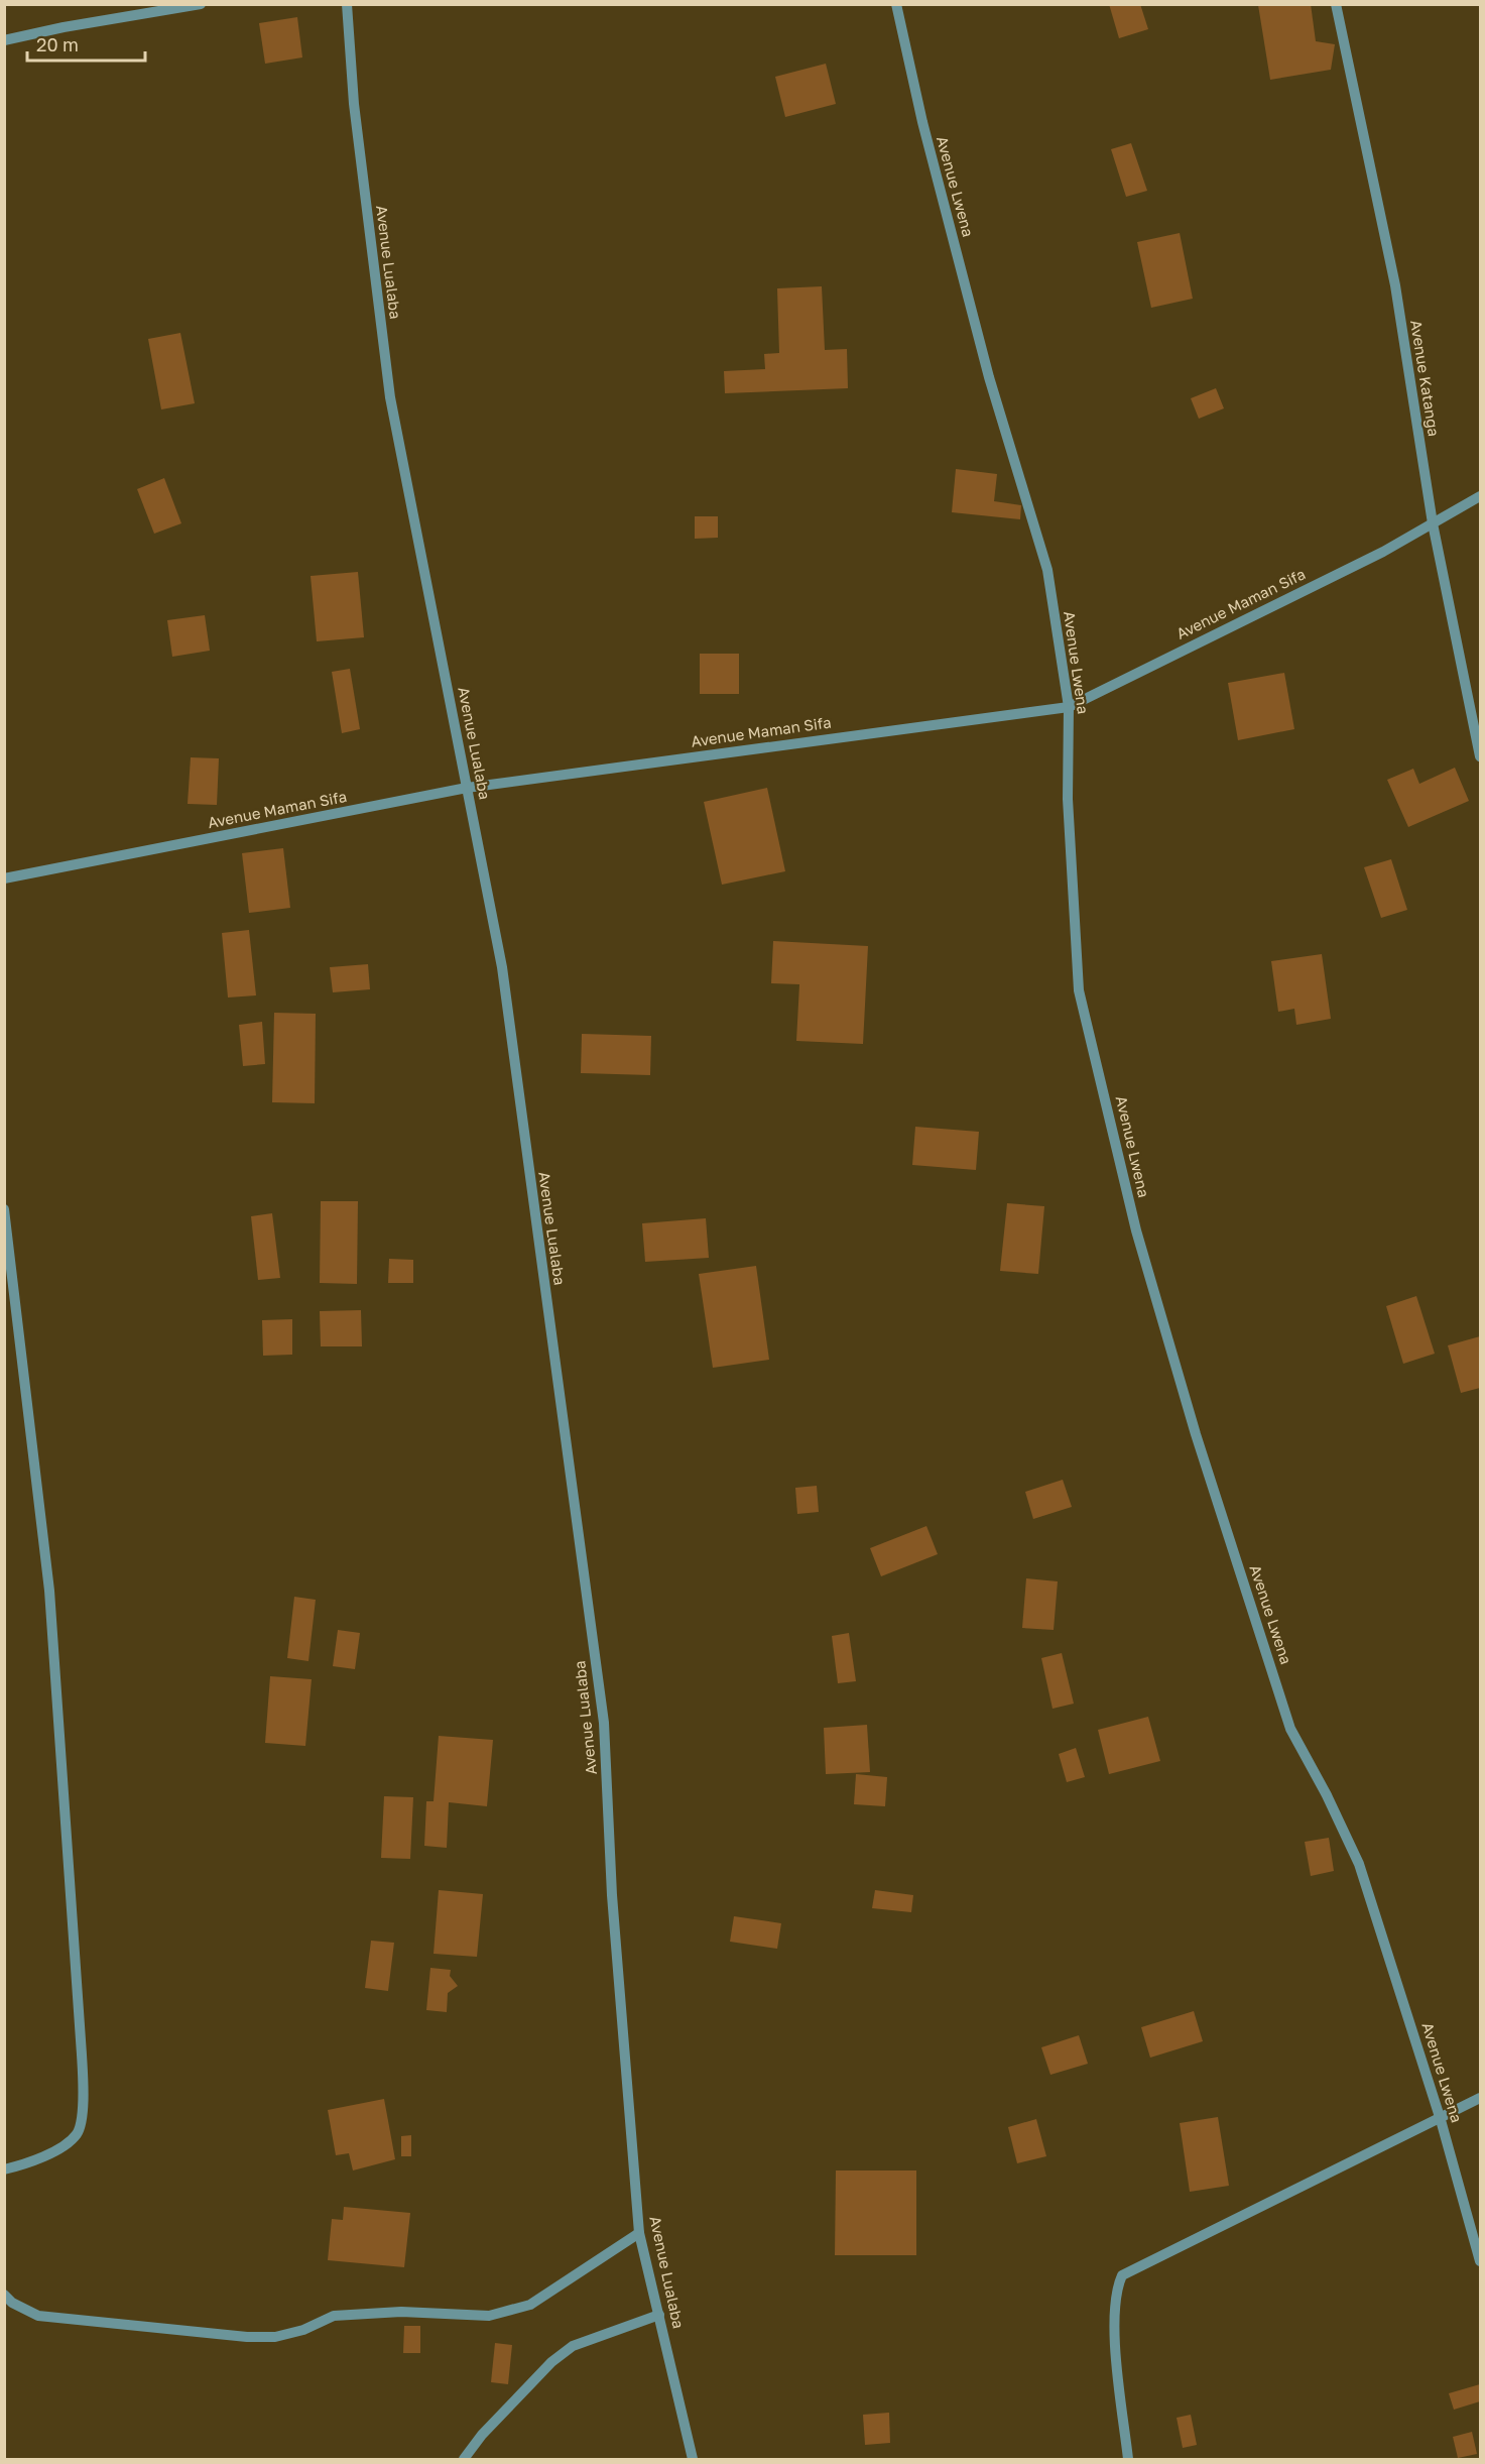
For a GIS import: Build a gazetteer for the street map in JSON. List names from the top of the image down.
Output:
{
  "streets": {
    "street": [
      "Avenue Lwena",
      "Avenue Lualaba",
      "Avenue Katanga",
      "Avenue Maman Sifa"
    ]
  },
  "crossings": [
    ["Avenue Lwena", "Avenue Maman Sifa"],
    ["Avenue Lualaba", "Avenue Maman Sifa"],
    ["Avenue Katanga", "Avenue Maman Sifa"]
  ],
  "scale_bar": "20 m"
}
